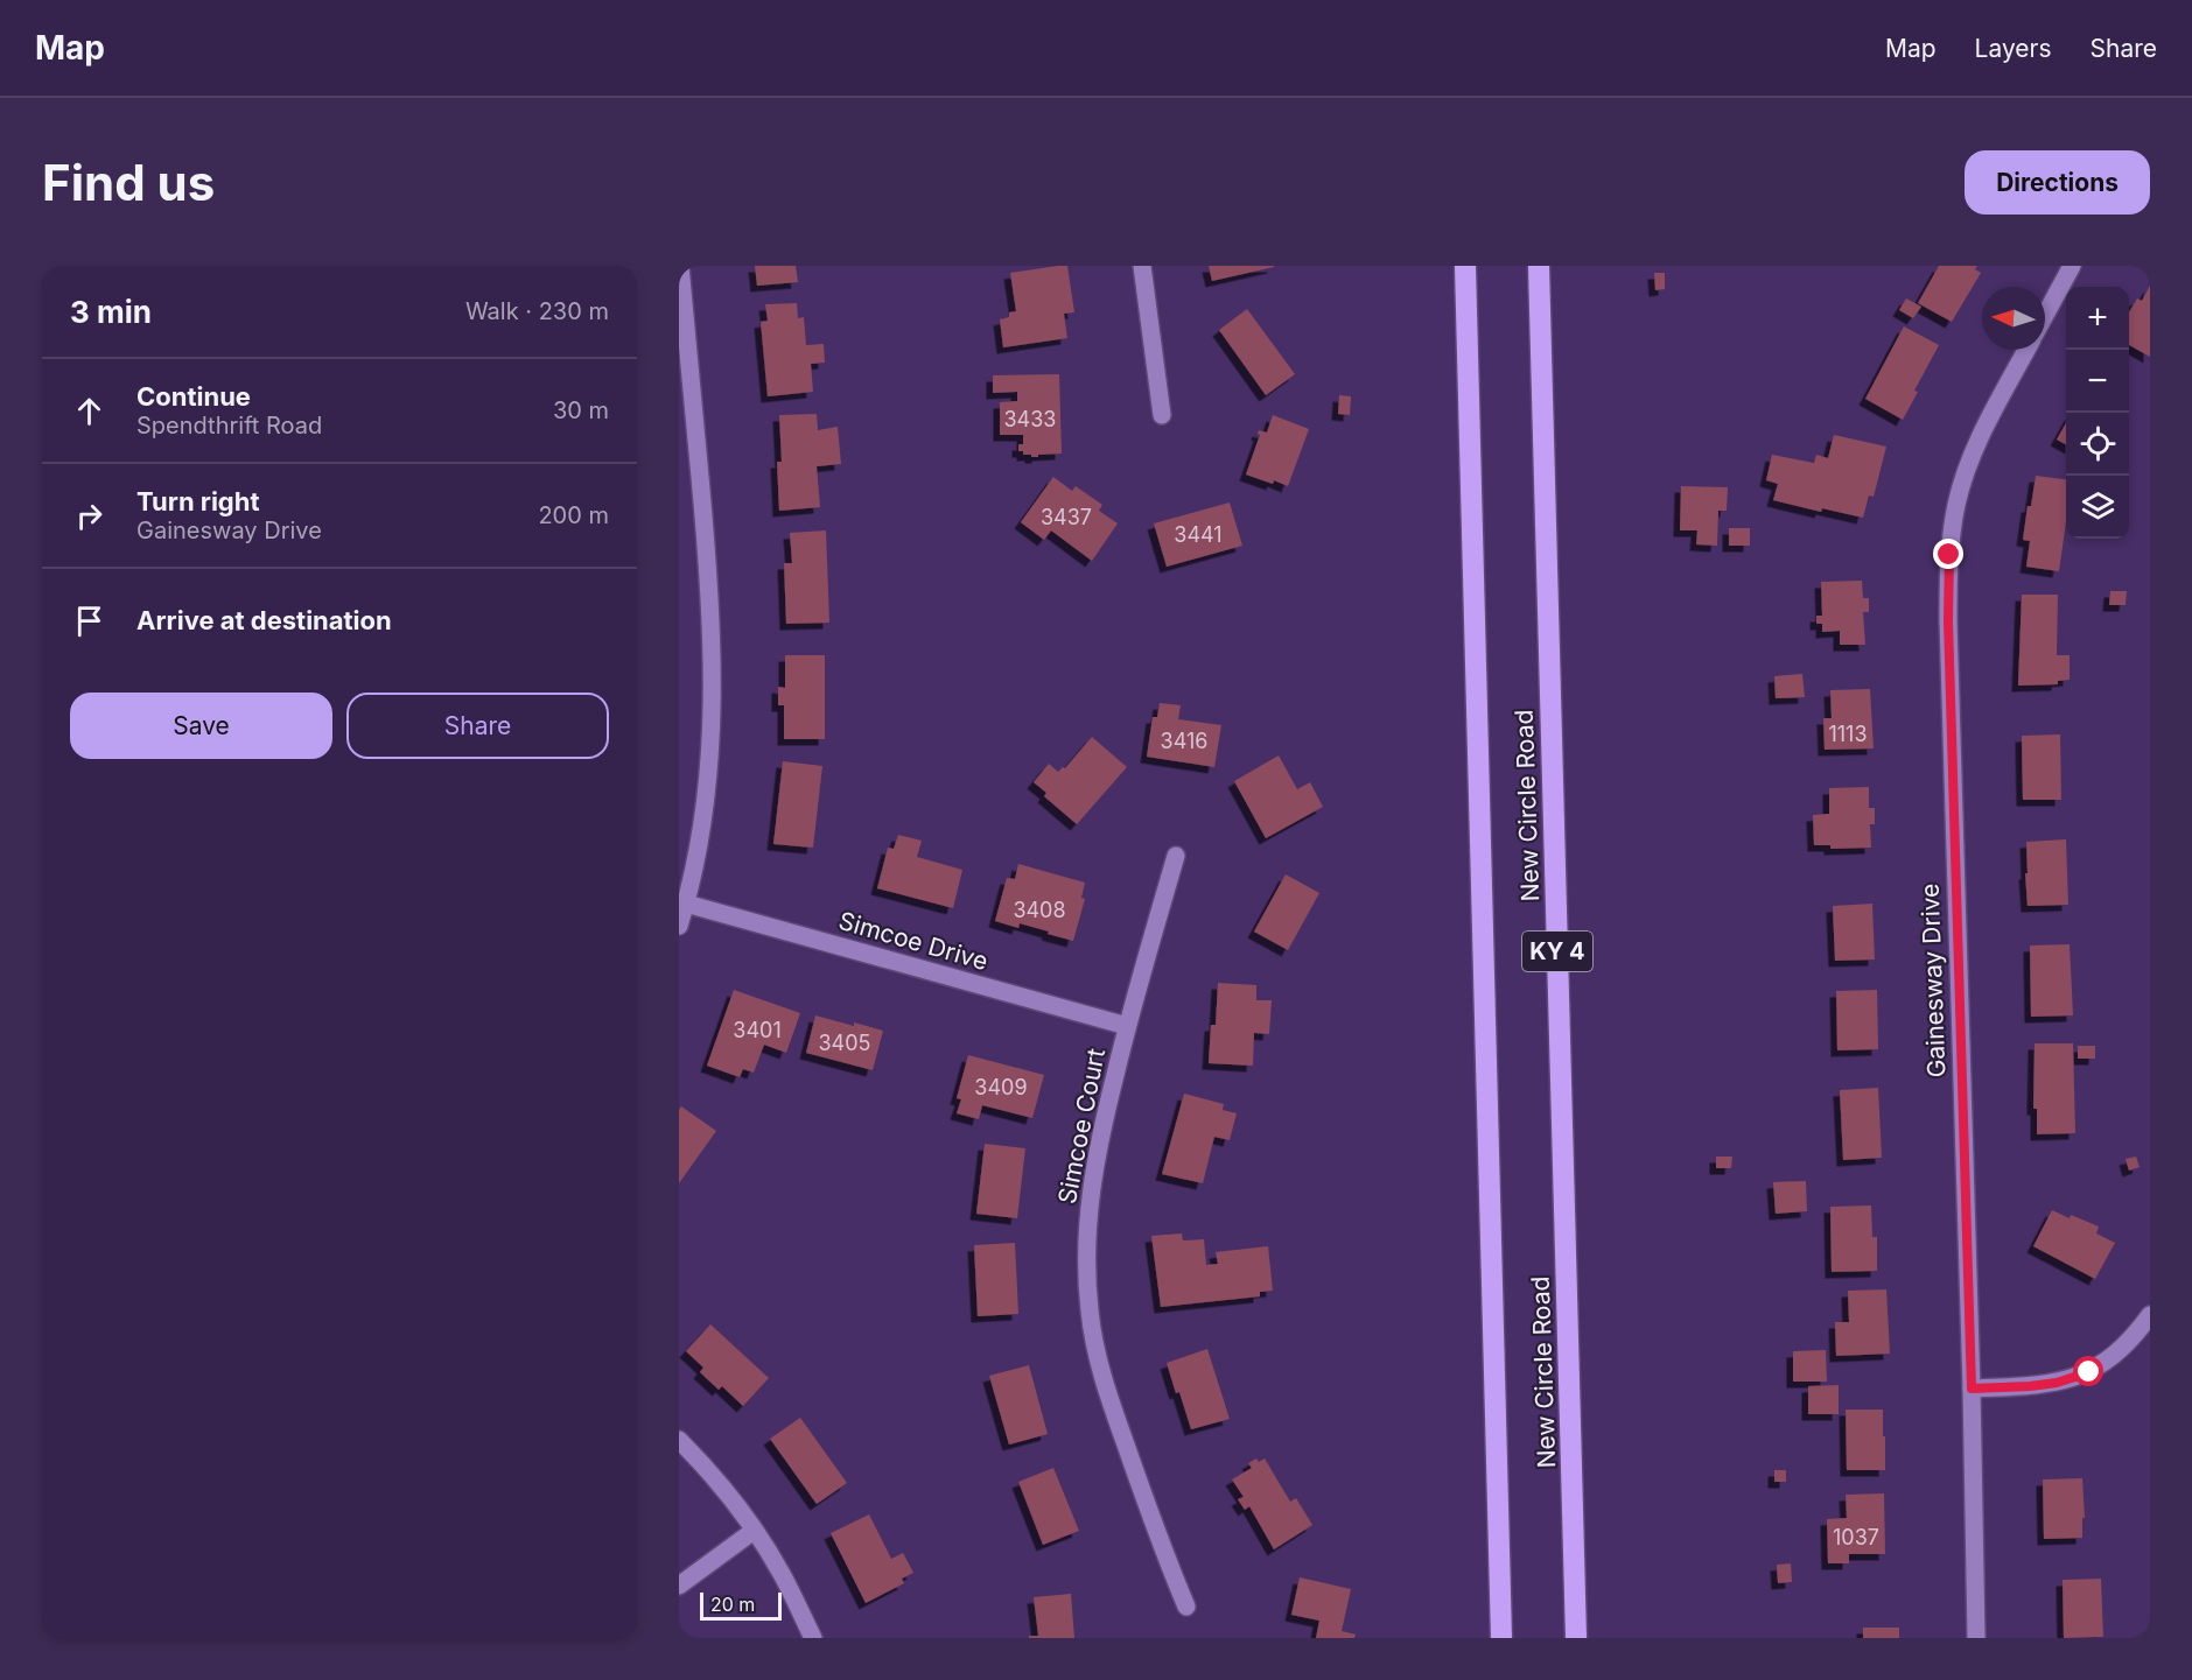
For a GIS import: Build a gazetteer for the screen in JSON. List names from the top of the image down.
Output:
{
  "streets": {
    "highway": ["New Circle Road", "KY 4"],
    "street": ["Simcoe Drive", "Gainesway Drive", "Simcoe Court"]
  },
  "crossings": [
    ["Simcoe Drive", "Simcoe Court"]
  ],
  "house_numbers": [
    "3433",
    "3437",
    "3441",
    "1113",
    "3416",
    "3408",
    "3401",
    "3405",
    "3409",
    "1037"
  ],
  "scale_bar": "20 m",
  "north": "left",
  "page": {
    "header": "Map",
    "nav": ["Map", "Layers", "Share"],
    "buttons": [
      "Directions",
      ["Save", "Share"]
    ],
    "title": "Find us",
    "heading": ["3 min", "Walk · 230 m"],
    "map_buttons": ["+", "−"],
    "list": [
      ["Continue", "Spendthrift Road", "30 m"],
      ["Turn right", "Gainesway Drive", "200 m"],
      "Arrive at destination"
    ],
    "scale": "20 m"
  }
}
